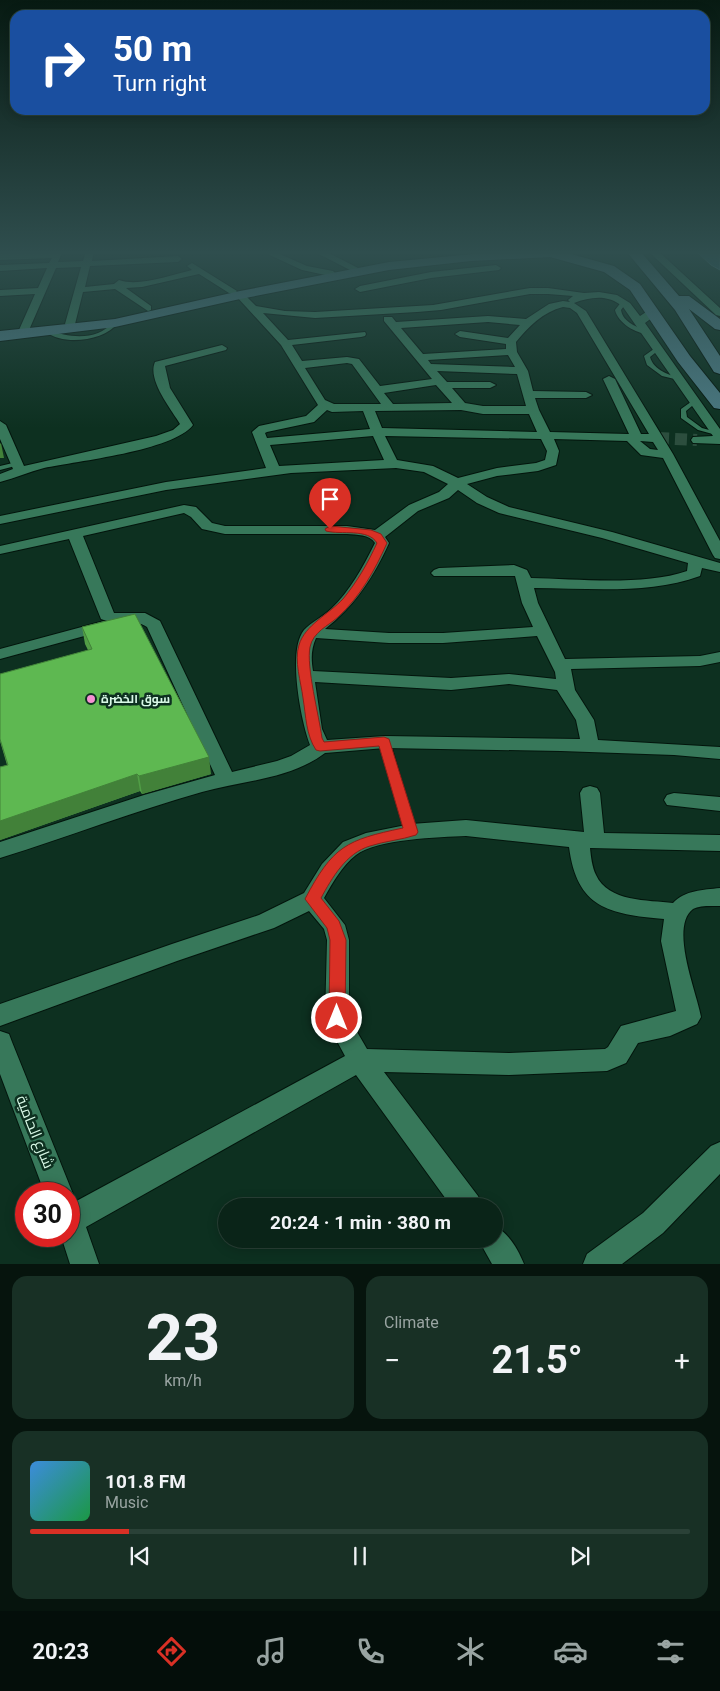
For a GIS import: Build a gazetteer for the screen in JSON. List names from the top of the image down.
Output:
{
  "streets": {
    "street": ["شارع الحامية"]
  },
  "places": ["سوق الخضرة"],
  "page": {
    "turn": ["50 m", "Turn right"],
    "limit": "30",
    "trip": "20:24 · 1 min · 380 m",
    "tile": [
      ["23", "km/h"],
      "Climate"
    ],
    "heat": ["−", "21.5°", "+"],
    "song": ["101.8 FM", "Music"],
    "tabs": "20:23"
  }
}
